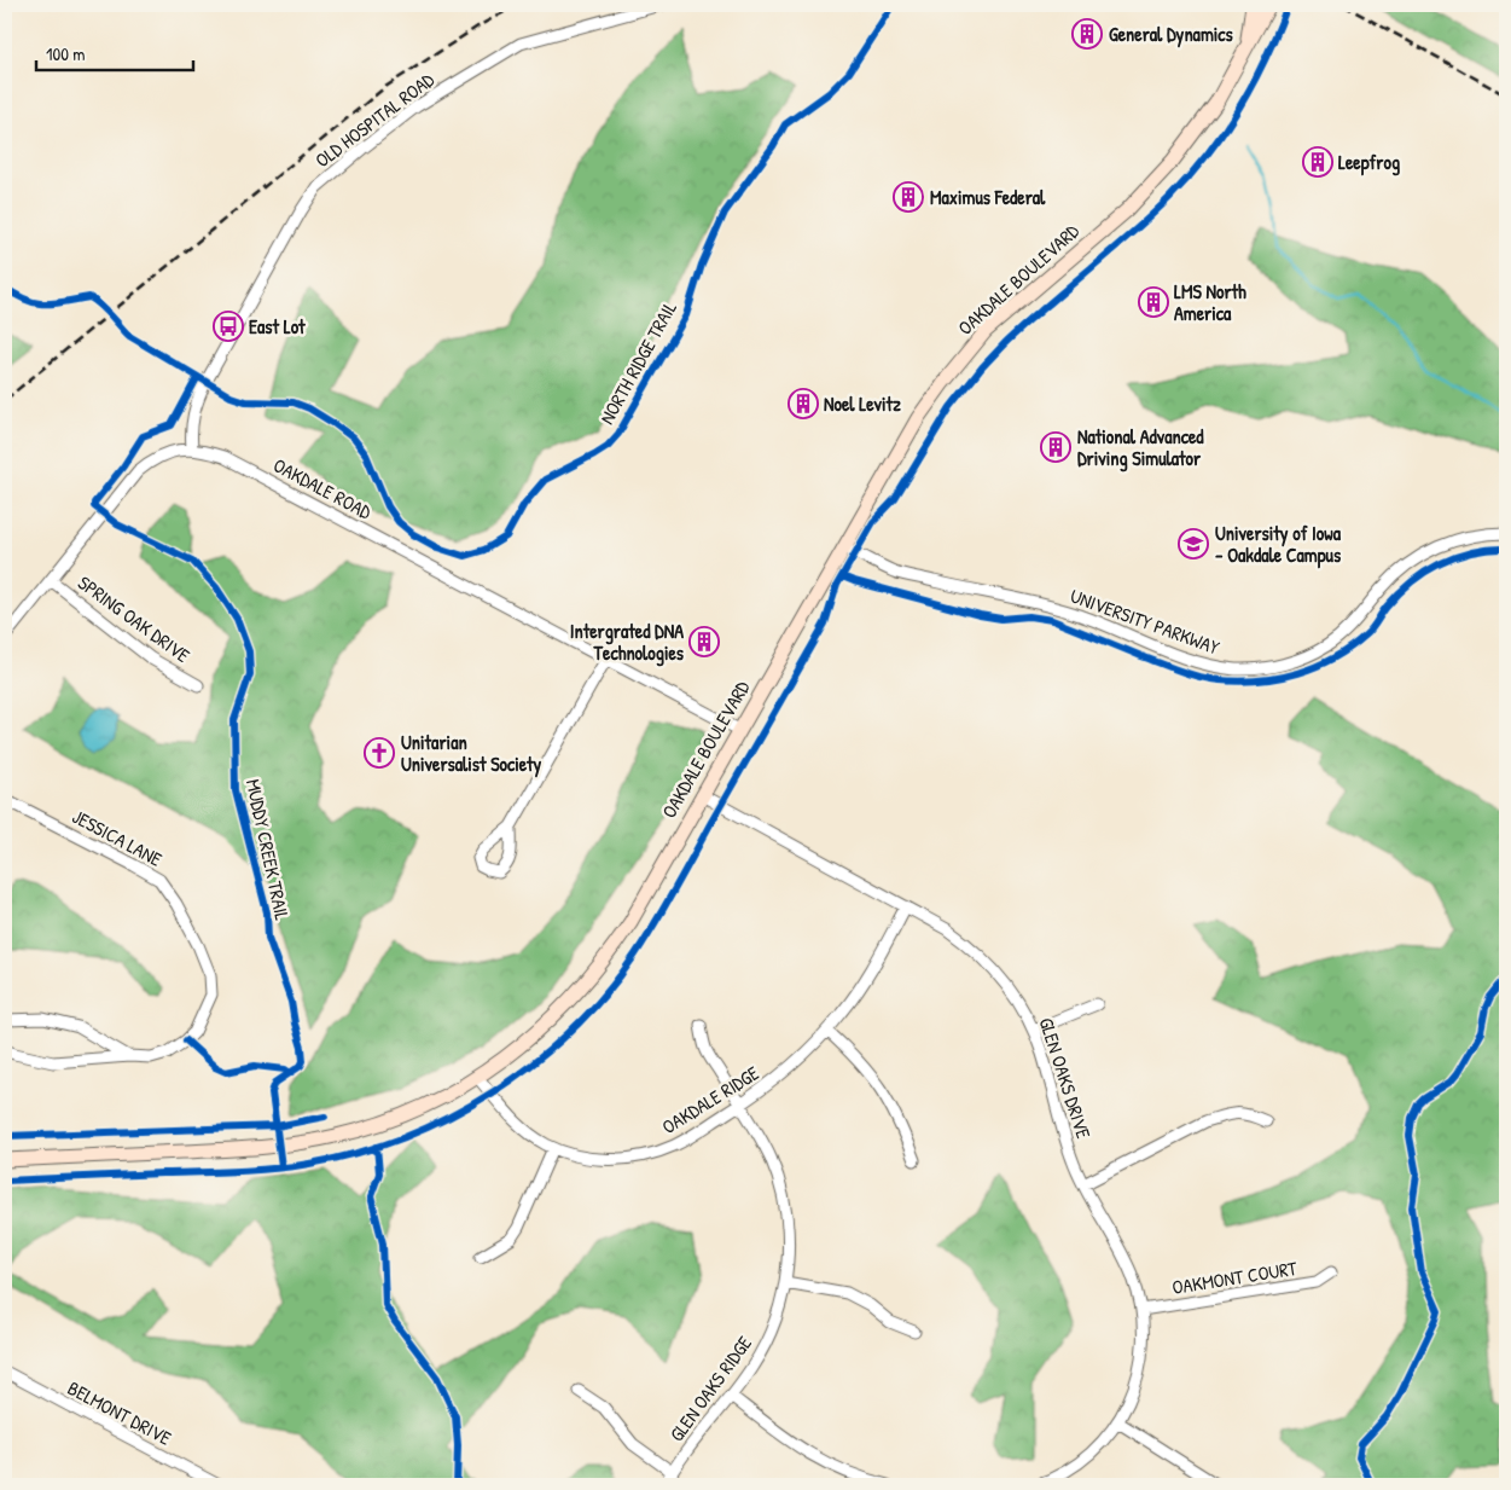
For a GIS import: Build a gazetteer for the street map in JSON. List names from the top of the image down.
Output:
{
  "streets": {
    "main road": ["OAKDALE BOULEVARD"],
    "street": [
      "OLD HOSPITAL ROAD",
      "OAKDALE ROAD",
      "SPRING OAK DRIVE",
      "UNIVERSITY PARKWAY",
      "JESSICA LANE",
      "GLEN OAKS DRIVE",
      "OAKDALE RIDGE",
      "OAKMONT COURT",
      "GLEN OAKS RIDGE",
      "BELMONT DRIVE"
    ],
    "cycle path": ["NORTH RIDGE TRAIL", "MUDDY CREEK TRAIL"]
  },
  "crossings": [
    ["OLD HOSPITAL ROAD", "OAKDALE ROAD"],
    ["OAKDALE BOULEVARD", "OAKDALE ROAD"],
    ["OAKDALE BOULEVARD", "UNIVERSITY PARKWAY"],
    ["OAKDALE BOULEVARD", "GLEN OAKS DRIVE"],
    ["OAKDALE BOULEVARD", "OAKDALE RIDGE"],
    ["OAKDALE ROAD", "SPRING OAK DRIVE"],
    ["GLEN OAKS DRIVE", "OAKDALE RIDGE"],
    ["GLEN OAKS DRIVE", "OAKMONT COURT"],
    ["OAKDALE RIDGE", "GLEN OAKS RIDGE"]
  ],
  "places": {
    "building": [
      "General Dynamics",
      "Leepfrog",
      "Maximus Federal",
      "LMS North America",
      "Noel Levitz",
      "National Advanced Driving Simulator",
      "Intergrated DNA Technologies"
    ],
    "bus stop": ["East Lot"],
    "school or university": ["University of Iowa - Oakdale Campus"],
    "church": ["Unitarian Universalist Society"]
  },
  "scale_bar": "100 m"
}
